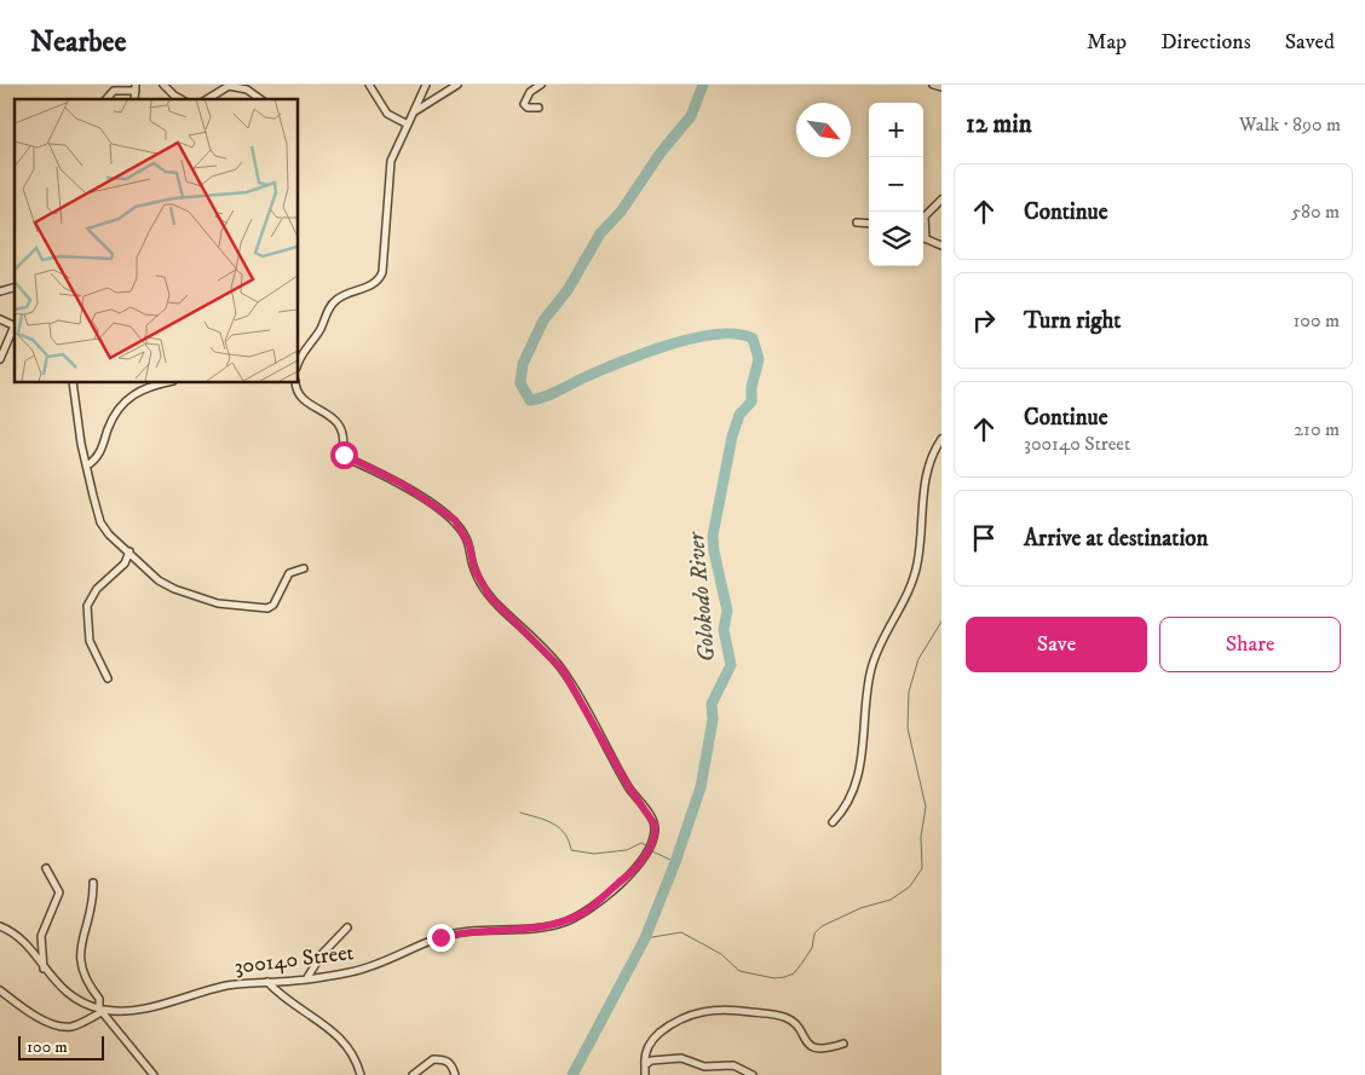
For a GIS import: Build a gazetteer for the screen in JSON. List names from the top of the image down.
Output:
{
  "streets": {
    "street": ["300140 Street"]
  },
  "water": ["Golokodo River"],
  "scale_bar": "100 m",
  "north": "bottom right",
  "page": {
    "header": "Nearbee",
    "nav": ["Map", "Directions", "Saved"],
    "heading": ["12 min", "Walk · 890 m"],
    "map_buttons": ["+", "−"],
    "list": [
      ["Continue", "580 m"],
      ["Turn right", "100 m"],
      ["Continue", "300140 Street", "210 m"],
      "Arrive at destination"
    ],
    "buttons": ["Save", "Share"],
    "scale": "100 m"
  }
}
